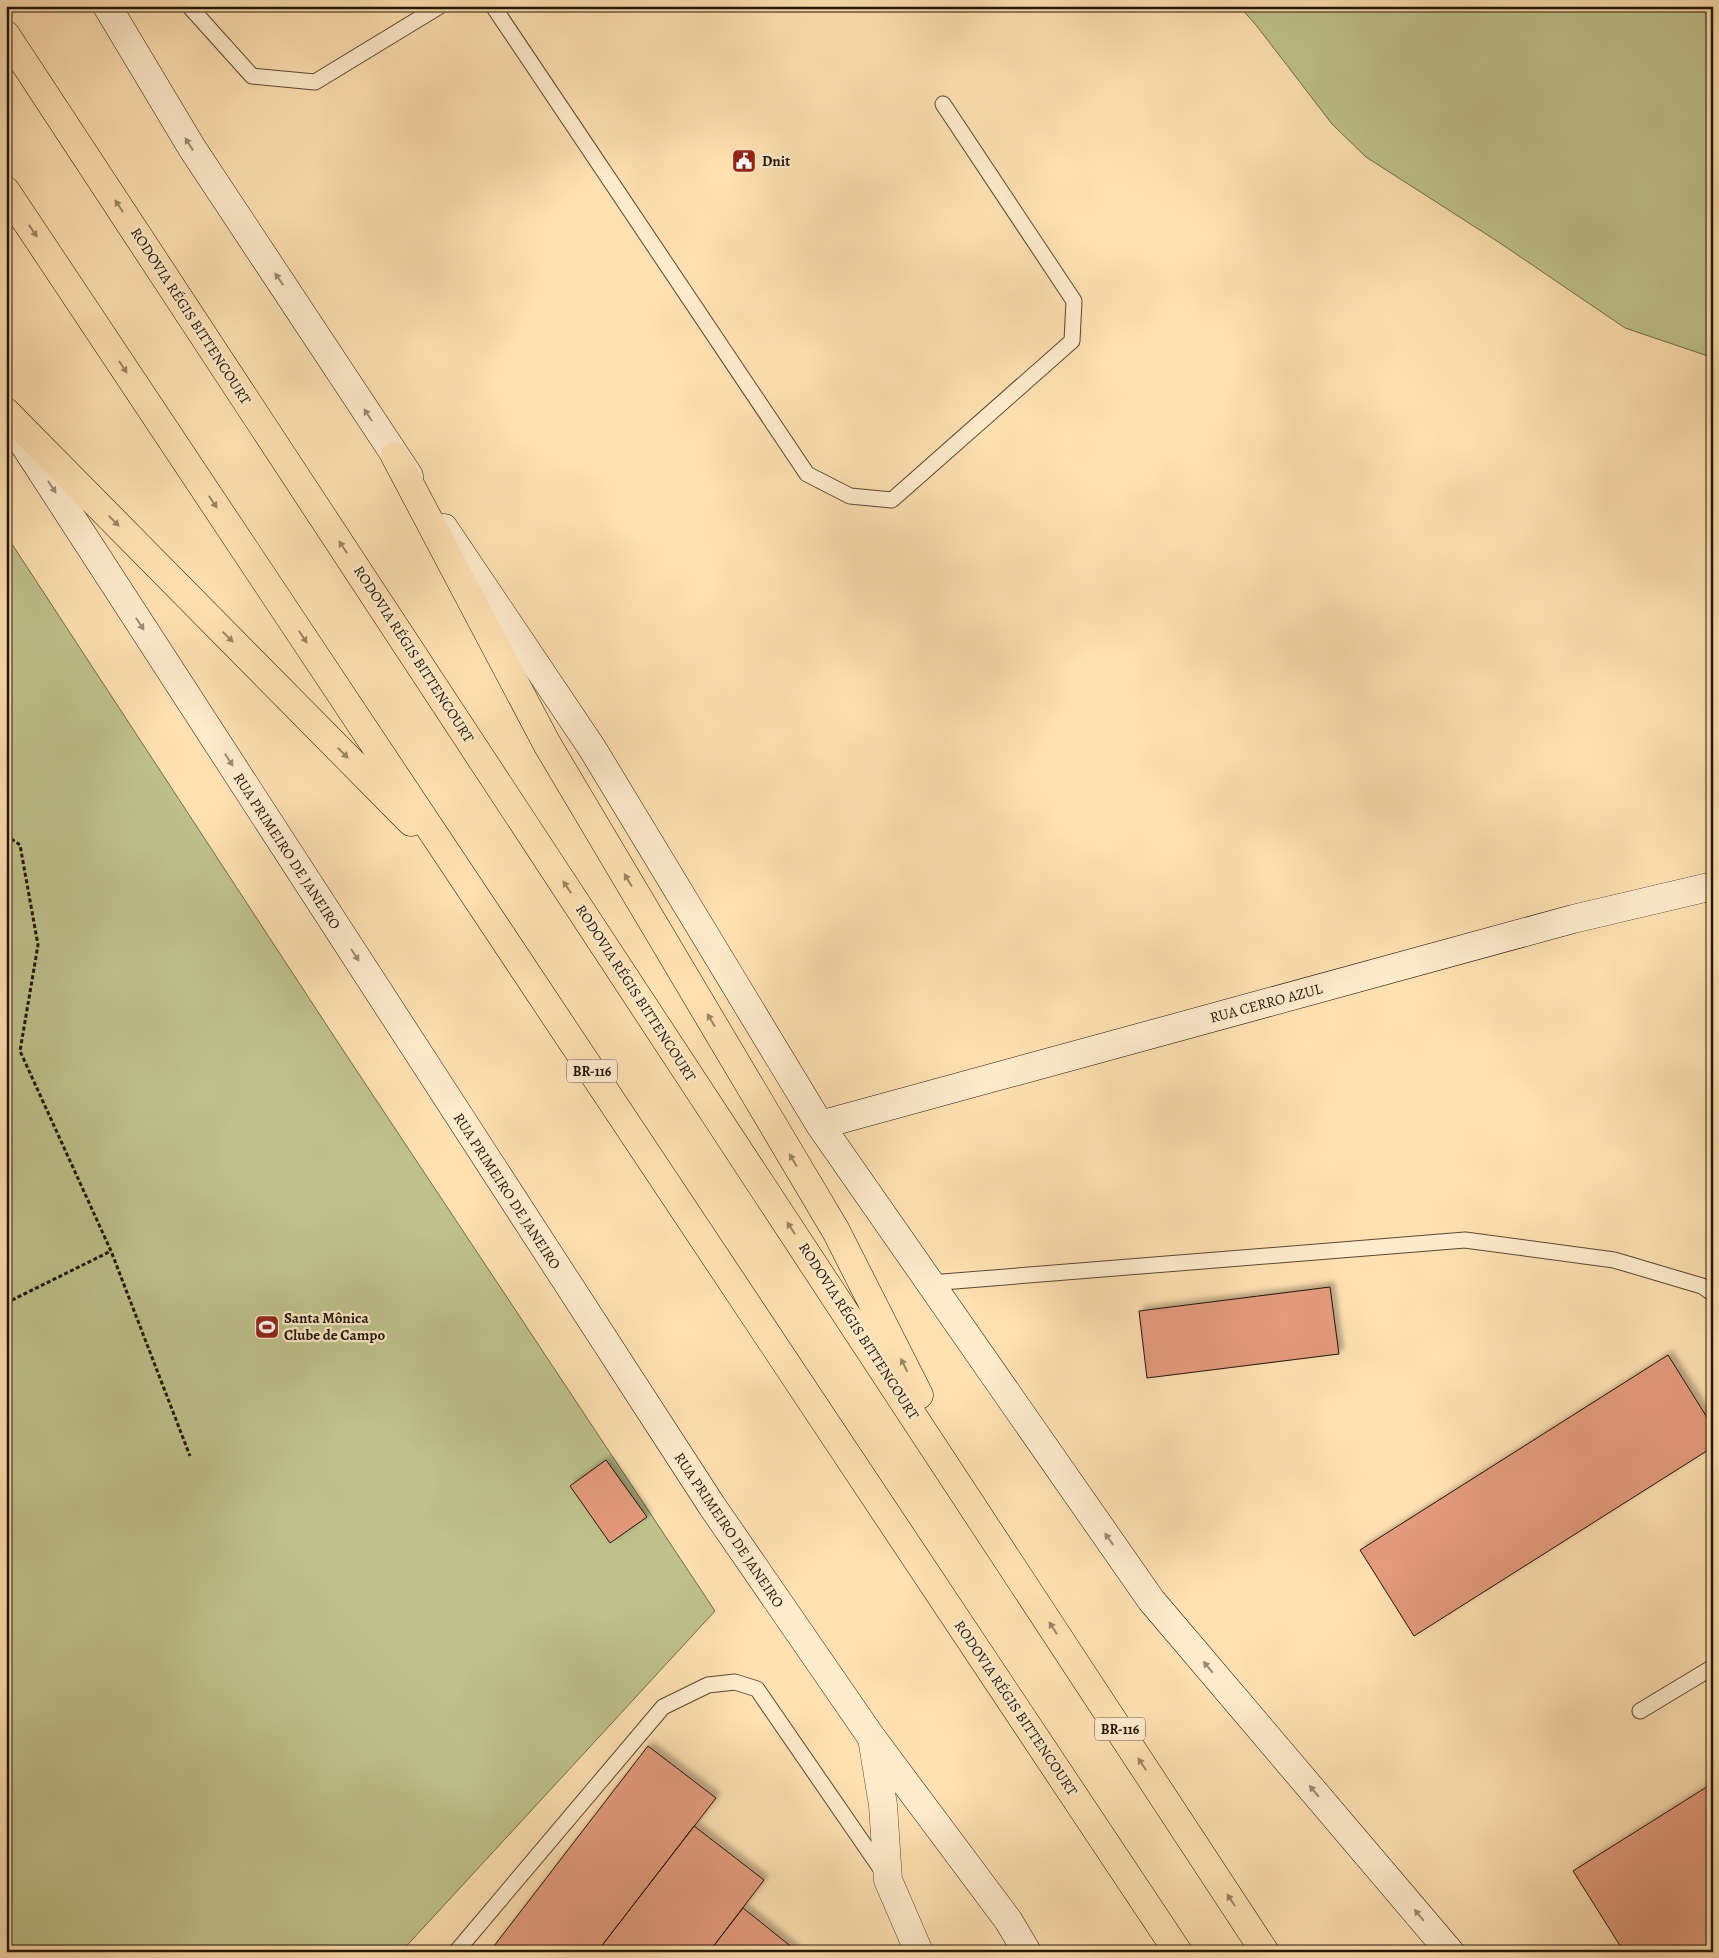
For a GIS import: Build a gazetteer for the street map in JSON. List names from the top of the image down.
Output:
{
  "streets": {
    "highway": ["RODOVIA RÉGIS BITTENCOURT", "BR-116"],
    "street": ["RUA PRIMEIRO DE JANEIRO", "RUA CERRO AZUL"]
  },
  "one_way": ["RUA PRIMEIRO DE JANEIRO"],
  "places": {
    "public building": ["Dnit"],
    "sports": ["Santa Mônica Clube de Campo"]
  }
}
